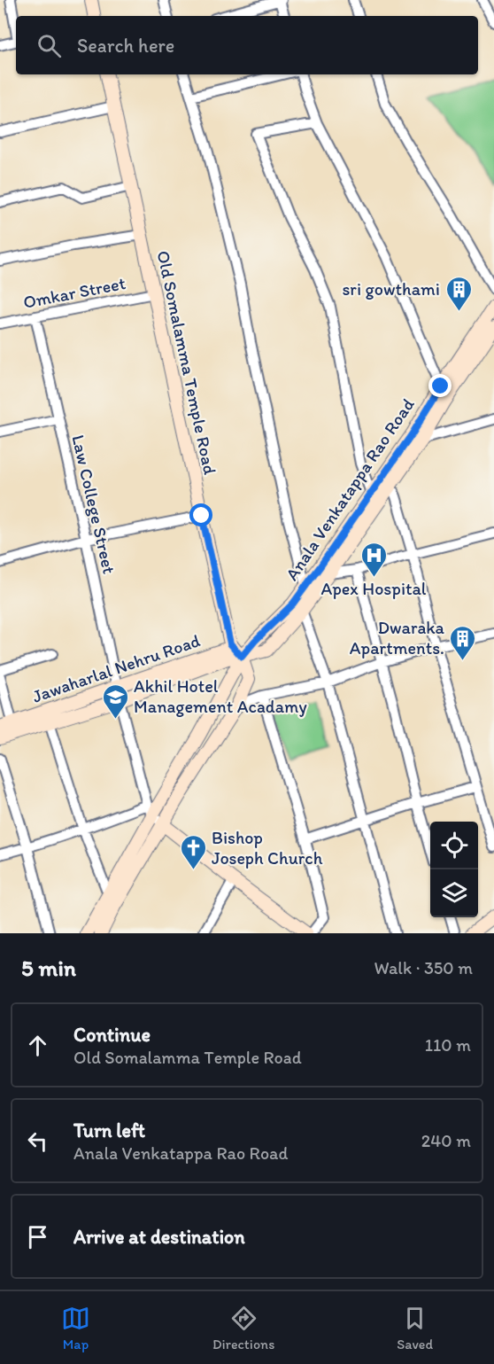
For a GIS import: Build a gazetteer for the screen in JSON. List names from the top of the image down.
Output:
{
  "streets": {
    "main road": ["Old Somalamma Temple Road", "Anala Venkatappa Rao Road", "Jawaharlal Nehru Road"],
    "street": ["Omkar Street", "Law College Street"]
  },
  "crossings": [
    ["Omkar Street", "Old Somalamma Temple Road"],
    ["Omkar Street", "Law College Street"],
    ["Old Somalamma Temple Road", "Anala Venkatappa Rao Road"],
    ["Old Somalamma Temple Road", "Jawaharlal Nehru Road"],
    ["Anala Venkatappa Rao Road", "Law College Street"],
    ["Anala Venkatappa Rao Road", "Jawaharlal Nehru Road"],
    ["Law College Street", "Jawaharlal Nehru Road"]
  ],
  "places": {
    "building": ["sri gowthami", "Dwaraka Apartments."],
    "hospital": ["Apex Hospital"],
    "school or university": ["Akhil Hotel Management Acadamy"],
    "church": ["Bishop Joseph Church"]
  },
  "page": {
    "search": "Search here",
    "heading": ["5 min", "Walk · 350 m"],
    "list": [
      ["Continue", "Old Somalamma Temple Road", "110 m"],
      ["Turn left", "Anala Venkatappa Rao Road", "240 m"],
      "Arrive at destination"
    ],
    "nav": ["Map", "Directions", "Saved"]
  }
}
